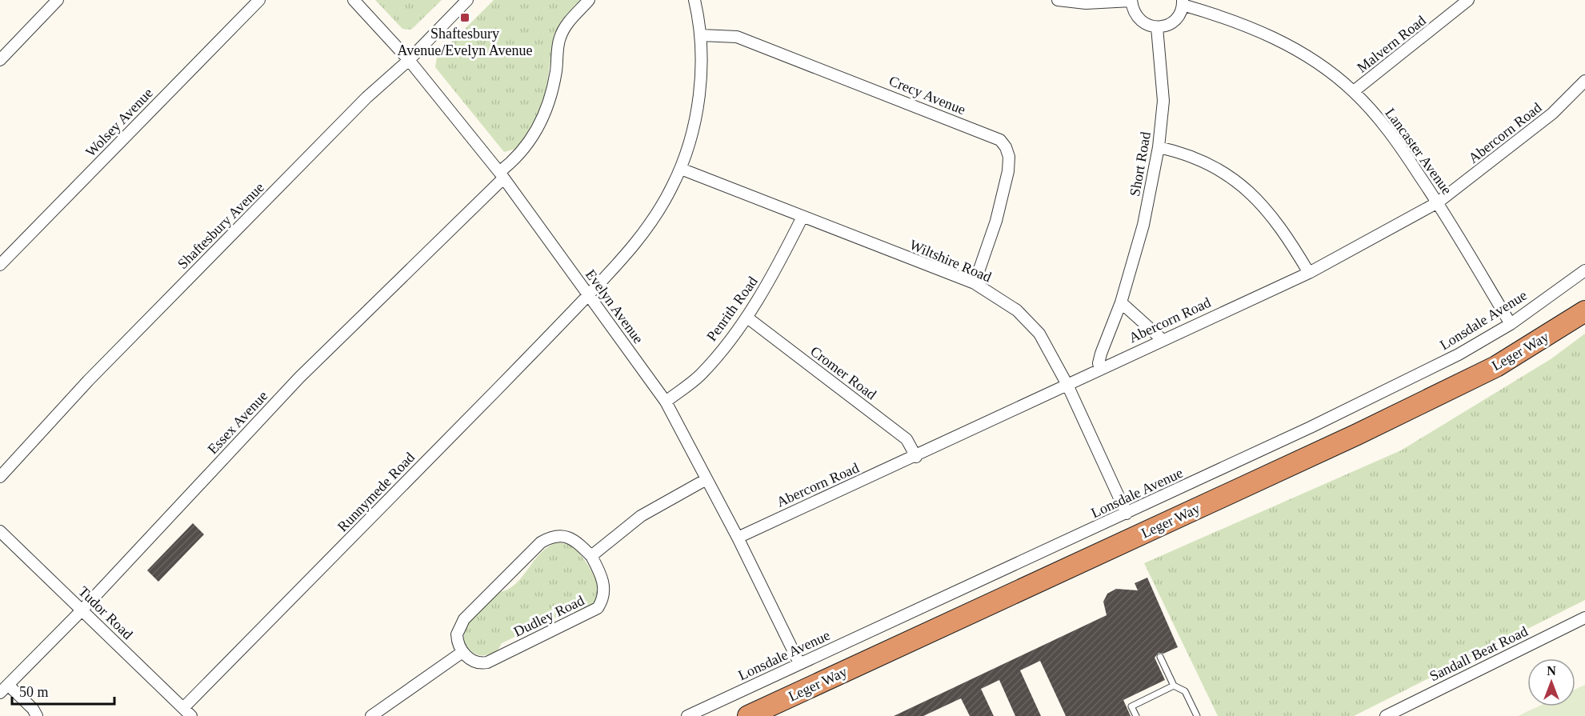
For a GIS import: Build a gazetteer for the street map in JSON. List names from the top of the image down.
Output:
{
  "streets": {
    "highway": ["Leger Way"],
    "street": [
      "Malvern Road",
      "Crecy Avenue",
      "Wolsey Avenue",
      "Abercorn Road",
      "Lancaster Avenue",
      "Short Road",
      "Shaftesbury Avenue",
      "Wiltshire Road",
      "Evelyn Avenue",
      "Penrith Road",
      "Lonsdale Avenue",
      "Cromer Road",
      "Essex Avenue",
      "Runnymede Road",
      "Tudor Road",
      "Dudley Road",
      "Sandall Beat Road"
    ]
  },
  "crossings": [
    ["Malvern Road", "Lancaster Avenue"],
    ["Crecy Avenue", "Wiltshire Road"],
    ["Crecy Avenue", "Runnymede Road"],
    ["Abercorn Road", "Lancaster Avenue"],
    ["Abercorn Road", "Short Road"],
    ["Abercorn Road", "Wiltshire Road"],
    ["Abercorn Road", "Evelyn Avenue"],
    ["Abercorn Road", "Cromer Road"],
    ["Lancaster Avenue", "Lonsdale Avenue"],
    ["Shaftesbury Avenue", "Evelyn Avenue"],
    ["Wiltshire Road", "Penrith Road"],
    ["Wiltshire Road", "Lonsdale Avenue"],
    ["Wiltshire Road", "Runnymede Road"],
    ["Evelyn Avenue", "Penrith Road"],
    ["Evelyn Avenue", "Lonsdale Avenue"],
    ["Evelyn Avenue", "Essex Avenue"],
    ["Evelyn Avenue", "Runnymede Road"],
    ["Penrith Road", "Cromer Road"],
    ["Essex Avenue", "Tudor Road"],
    ["Runnymede Road", "Tudor Road"]
  ],
  "places": {
    "transit": ["Shaftesbury Avenue/Evelyn Avenue"]
  },
  "scale_bar": "50 m",
  "north": "top"
}
